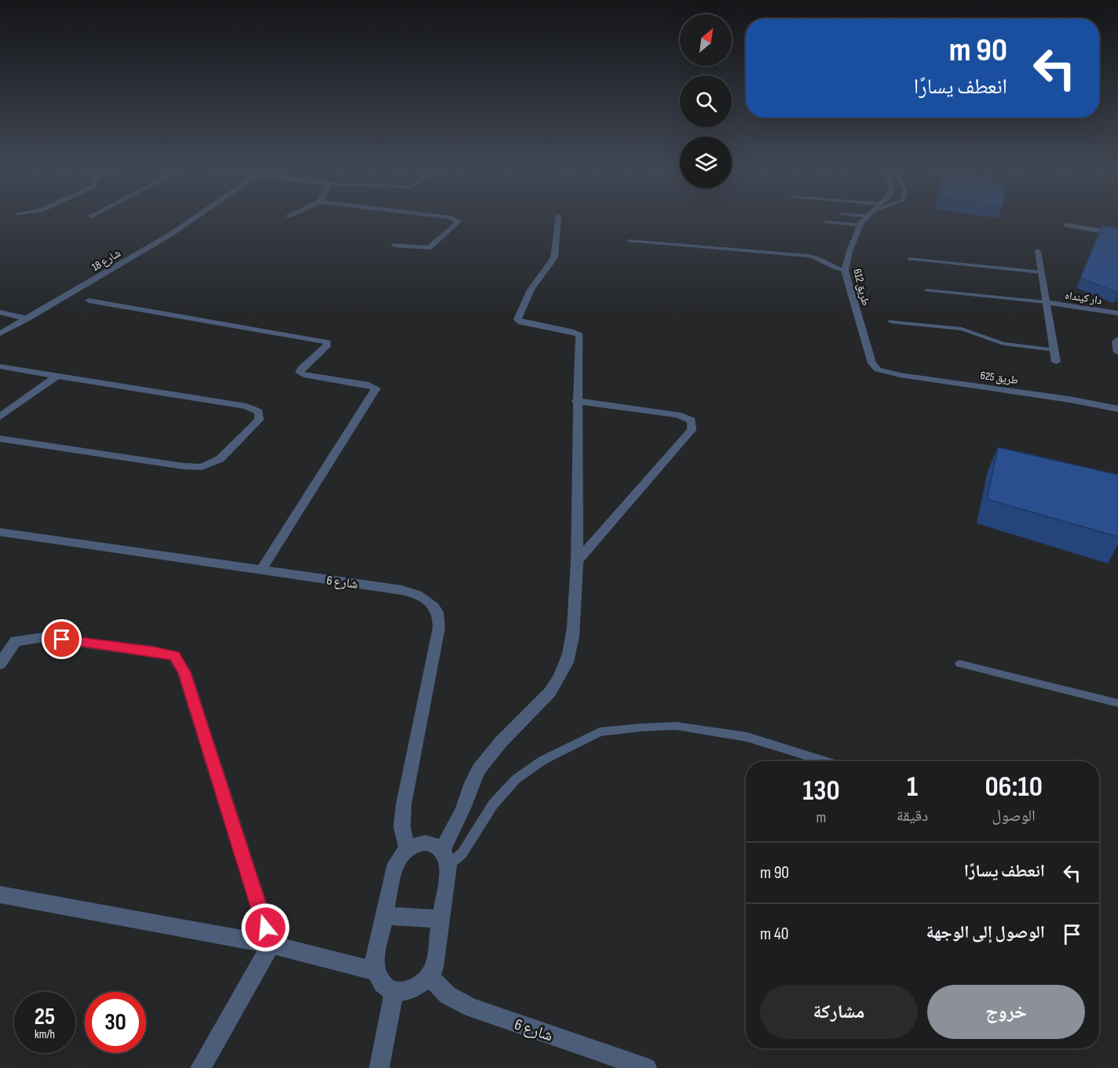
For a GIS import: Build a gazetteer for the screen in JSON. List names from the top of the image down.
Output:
{
  "streets": {
    "street": [
      "شارع 18",
      "طريق 612",
      "دار كينداه",
      "طريق 625",
      "شارع 6"
    ]
  },
  "crossings": [
    ["طريق 612", "طريق 625"]
  ],
  "north": "top right",
  "page": {
    "turn": ["90 m", "انعطف يسارًا"],
    "eta": [
      "06:10",
      "الوصول",
      "1",
      "دقيقة",
      "130",
      "m"
    ],
    "list": [
      {
        "name": "انعطف يسارًا",
        "value": "90 m"
      },
      {
        "name": "الوصول إلى الوجهة",
        "value": "40 m"
      }
    ],
    "buttons": ["خروج", "مشاركة"],
    "speed": "25 km/h",
    "limit": "30"
  }
}
